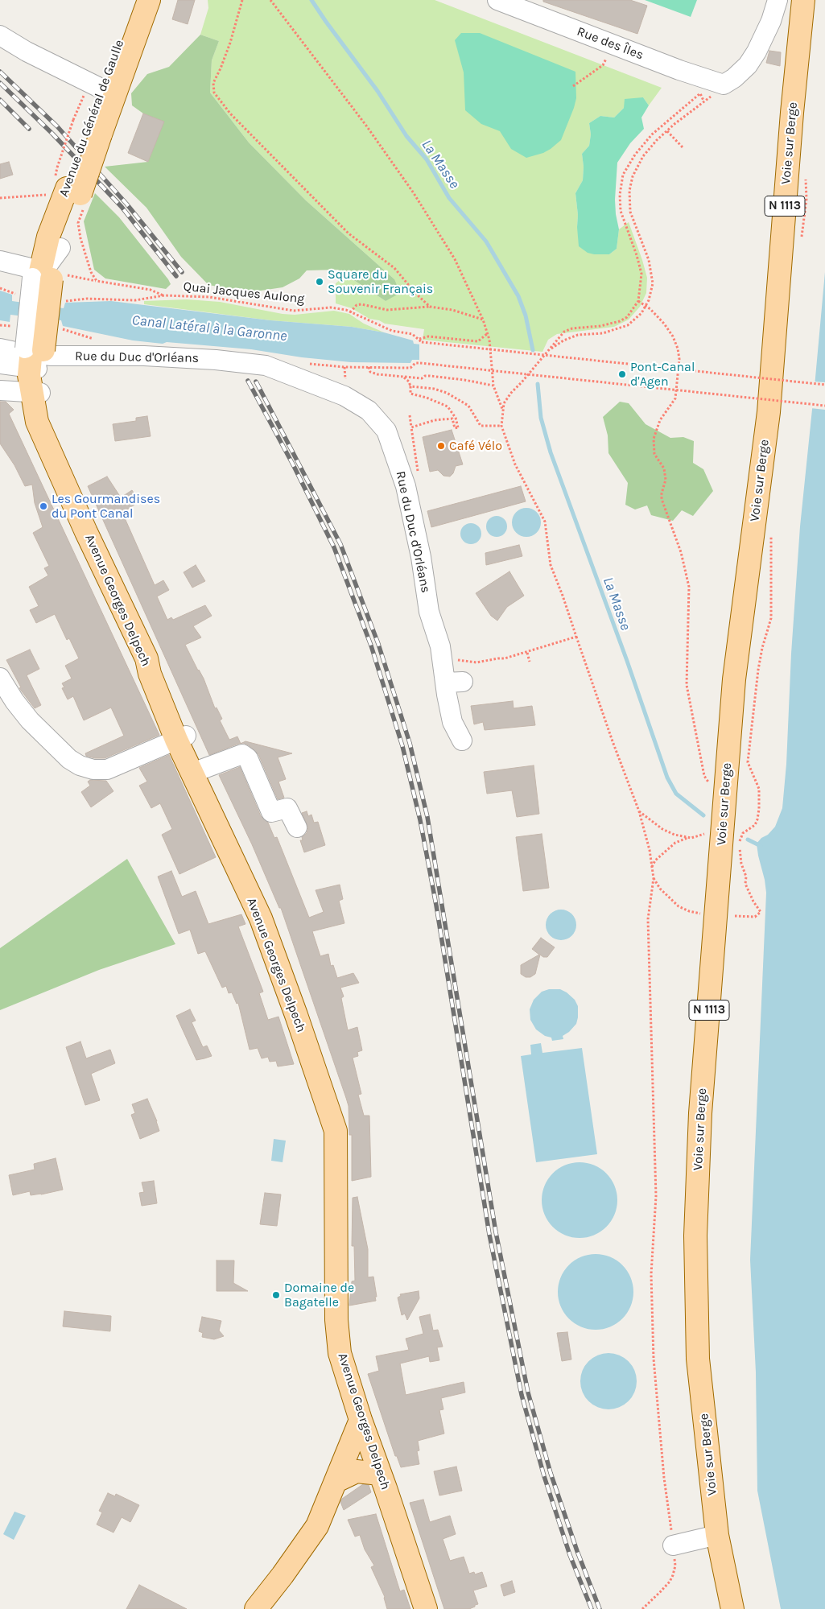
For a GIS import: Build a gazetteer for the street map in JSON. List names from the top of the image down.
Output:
{
  "streets": {
    "main road": [
      "Avenue du Général de Gaulle",
      "Voie sur Berge",
      "N 1113",
      "Avenue Georges Delpech"
    ],
    "street": ["Rue des Îles", "Rue du Duc d'Orléans"],
    "path": ["Quai Jacques Aulong"]
  },
  "crossings": [
    ["Avenue du Général de Gaulle", "Rue du Duc d'Orléans"],
    ["Avenue du Général de Gaulle", "Avenue Georges Delpech"],
    ["Rue du Duc d'Orléans", "Avenue Georges Delpech"]
  ],
  "water": ["La Masse", "Canal Latéral à la Garonne"],
  "places": [
    "Square du Souvenir Français",
    "Pont-Canal d'Agen",
    "Café Vélo",
    "Les Gourmandises du Pont Canal",
    "Domaine de Bagatelle"
  ]
}
